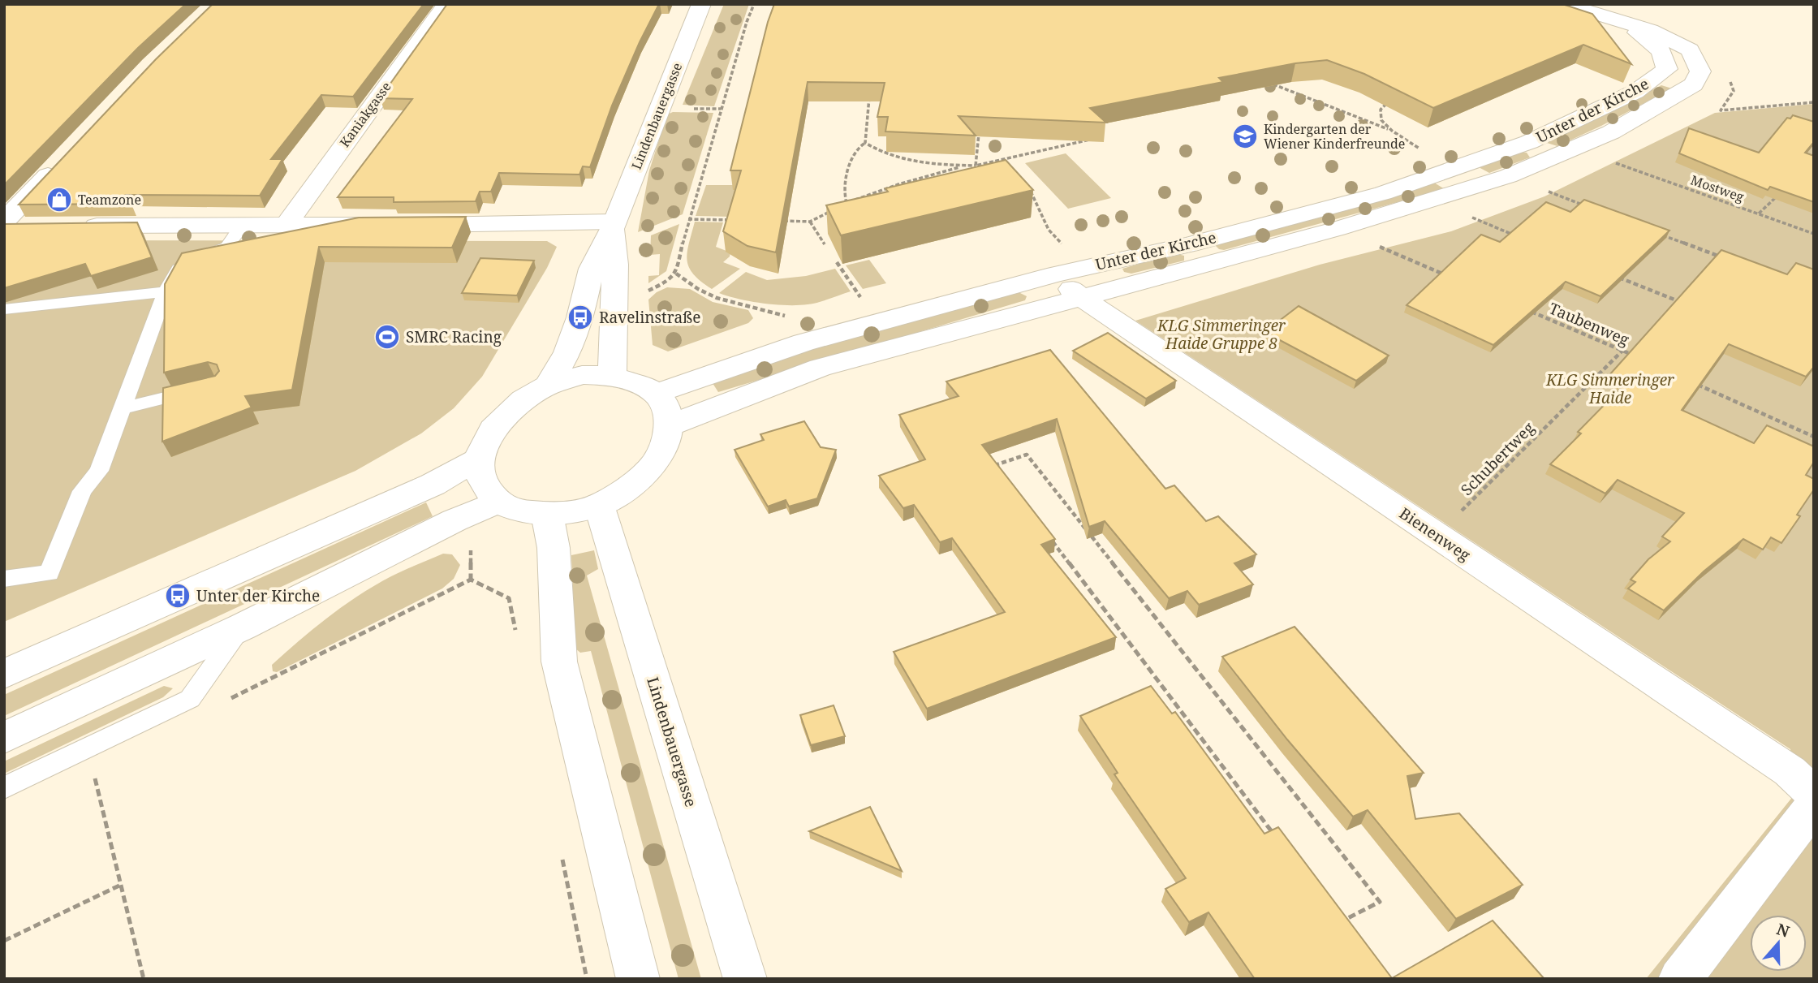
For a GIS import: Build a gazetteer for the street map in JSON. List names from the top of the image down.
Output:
{
  "streets": {
    "street": [
      "Unter der Kirche",
      "Kaniakgasse",
      "Lindenbauergasse",
      "Bienenweg"
    ],
    "path": ["Mostweg", "Taubenweg", "Schubertweg"]
  },
  "crossings": [
    ["Unter der Kirche", "Lindenbauergasse"],
    ["Unter der Kirche", "Bienenweg"],
    ["Taubenweg", "Schubertweg"],
    ["Schubertweg", "Bienenweg"]
  ],
  "parks": ["KLG Simmeringer Haide Gruppe 8", "KLG Simmeringer Haide"],
  "places": {
    "school or university": ["Kindergarten der Wiener Kinderfreunde"],
    "shop": ["Teamzone"],
    "bus stop": ["Ravelinstraße", "Unter der Kirche"],
    "sports": ["SMRC Racing"]
  },
  "north": "top"
}
